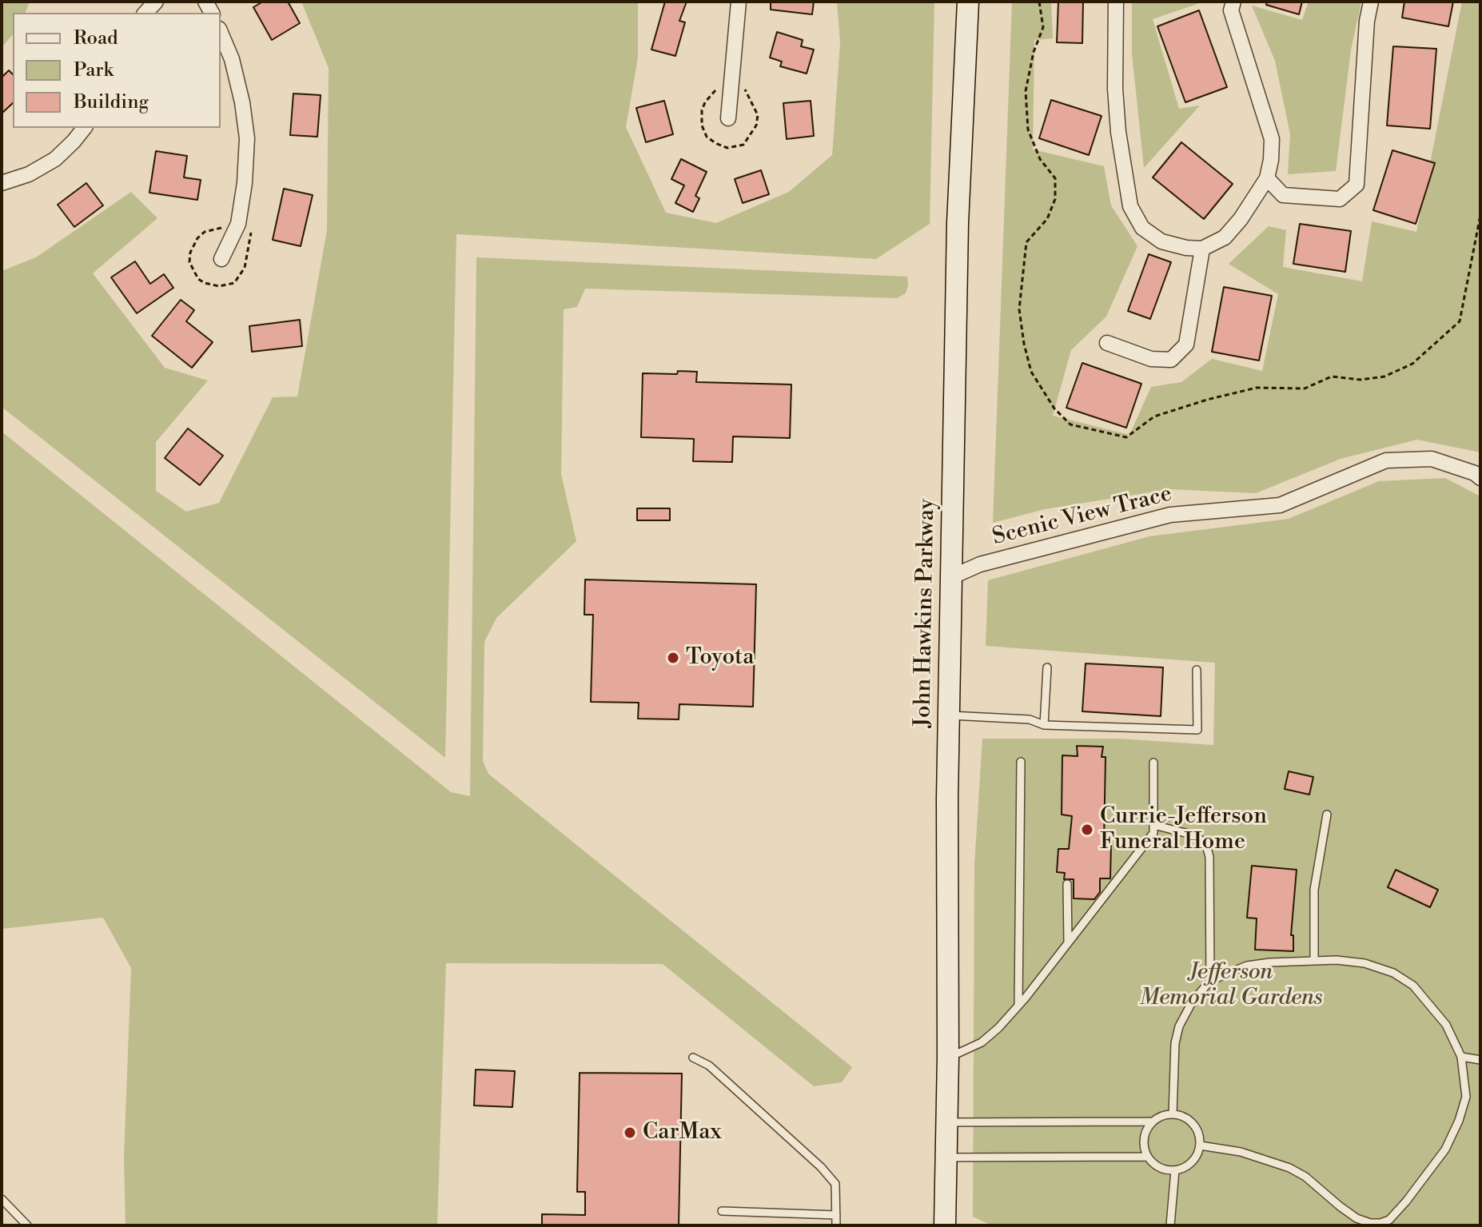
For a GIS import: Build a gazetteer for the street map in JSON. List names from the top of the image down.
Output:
{
  "streets": {
    "main road": ["John Hawkins Parkway"],
    "street": ["Scenic View Trace"]
  },
  "crossings": [
    ["Scenic View Trace", "John Hawkins Parkway"]
  ],
  "parks": ["Jefferson Memorial Gardens"],
  "places": ["Toyota", "Currie-Jefferson Funeral Home", "CarMax"],
  "legend": ["Road", "Park", "Building"]
}
